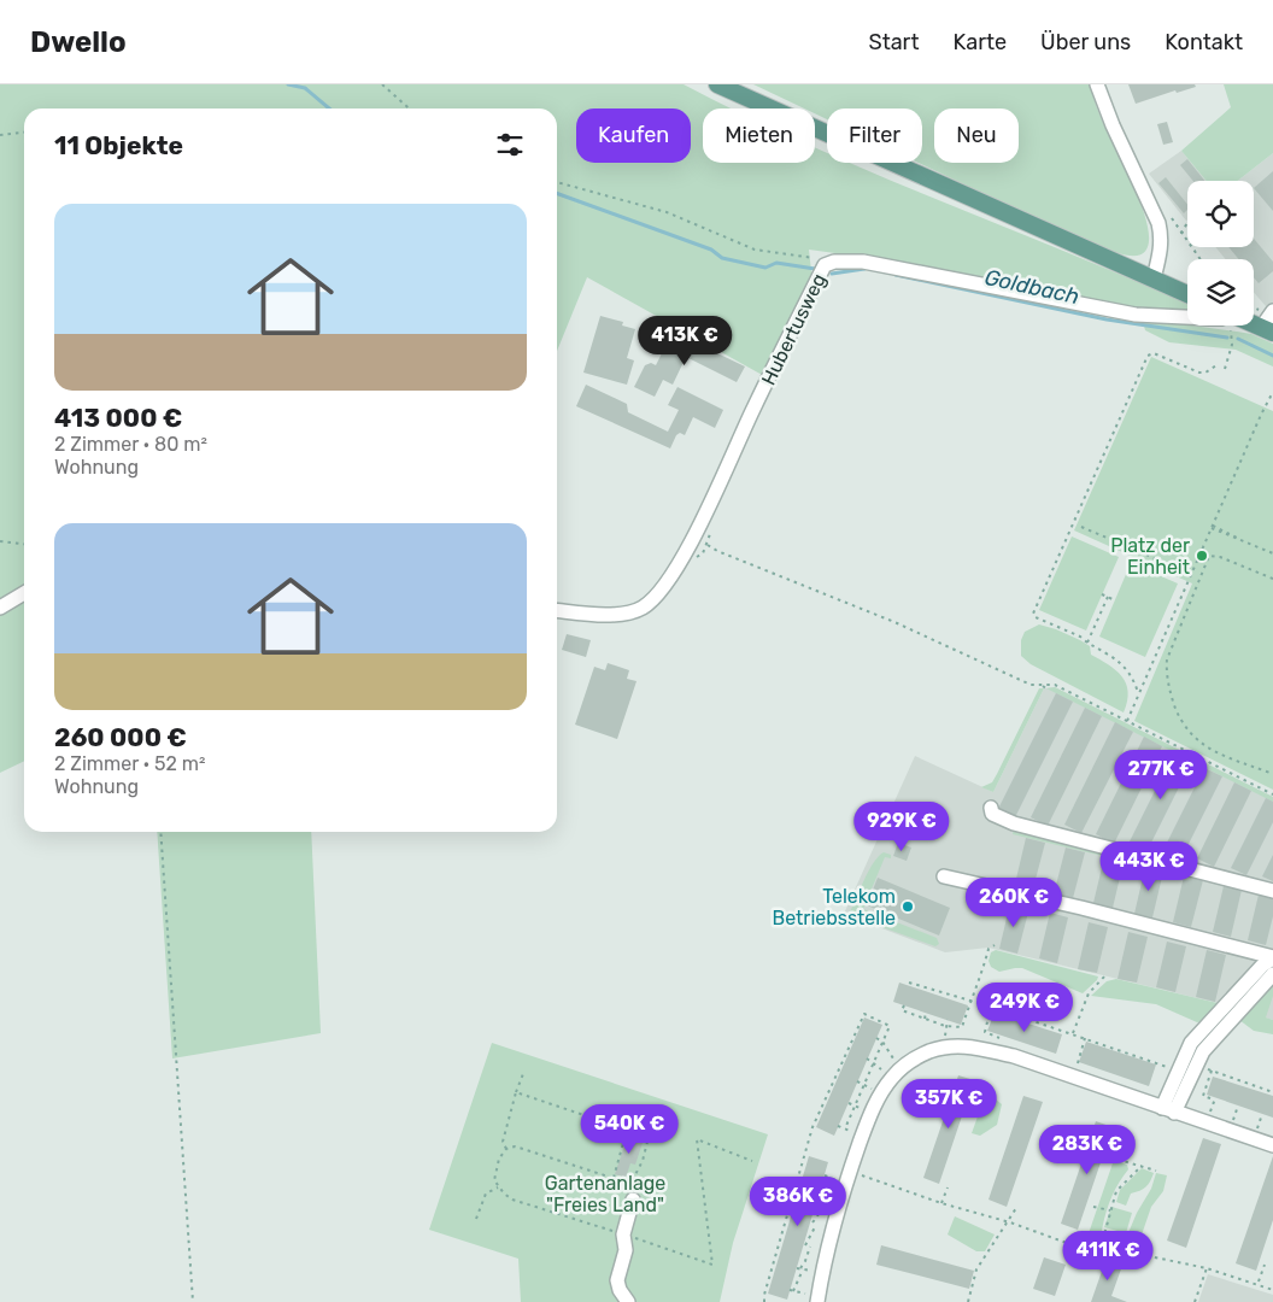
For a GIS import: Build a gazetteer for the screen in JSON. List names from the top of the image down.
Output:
{
  "streets": {
    "street": ["Hubertusweg"]
  },
  "water": ["Goldbach"],
  "parks": ["Gartenanlage \"Freies Land\""],
  "places": ["Platz der Einheit", "Telekom Betriebsstelle"],
  "page": {
    "header": "Dwello",
    "nav": [
      "Start",
      "Karte",
      "Über uns",
      "Kontakt"
    ],
    "chip": [
      "Kaufen",
      "Mieten",
      "Filter",
      "Neu"
    ],
    "heading": "11 Objekte",
    "list": [
      {
        "name": "413 000 €",
        "note": "2 Zimmer · 80 m² · Wohnung"
      },
      {
        "name": "260 000 €",
        "note": "2 Zimmer · 52 m² · Wohnung"
      }
    ],
    "price": [
      "413K €",
      "277K €",
      "929K €",
      "443K €",
      "260K €",
      "249K €",
      "357K €",
      "540K €",
      "283K €",
      "386K €",
      "411K €"
    ]
  }
}
